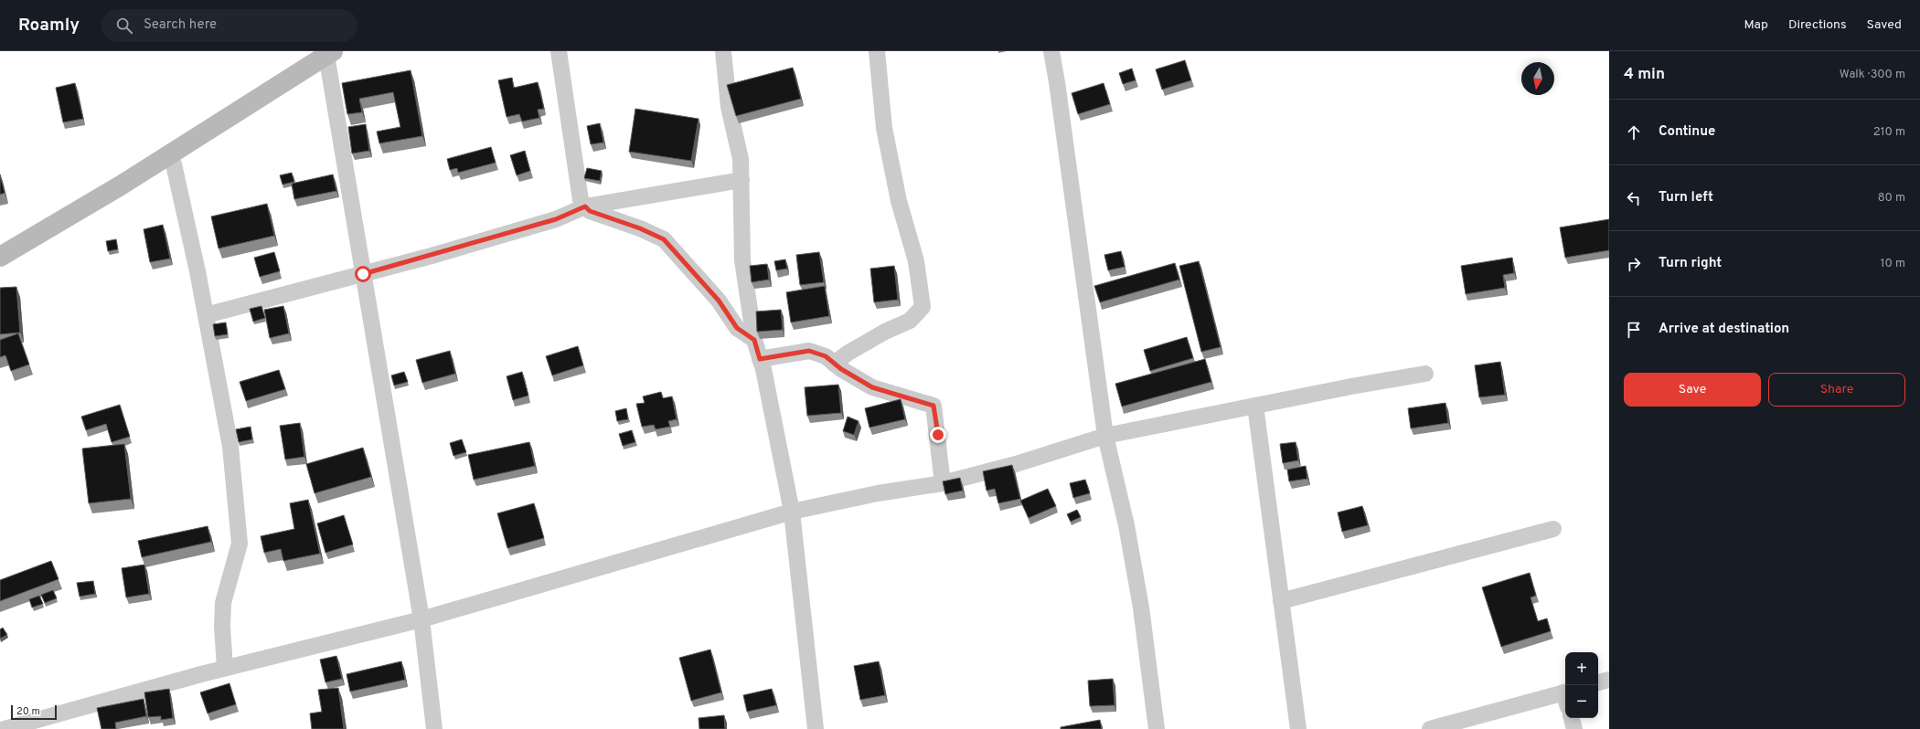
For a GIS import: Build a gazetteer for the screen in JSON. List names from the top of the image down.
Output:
{
  "scale_bar": "20 m",
  "north": "bottom",
  "page": {
    "header": "Roamly",
    "search": "Search here",
    "nav": ["Map", "Directions", "Saved"],
    "heading": ["4 min", "Walk · 300 m"],
    "list": [
      ["Continue", "210 m"],
      ["Turn left", "80 m"],
      ["Turn right", "10 m"],
      "Arrive at destination"
    ],
    "buttons": ["Save", "Share"],
    "map_buttons": ["+", "−"],
    "scale": "20 m"
  }
}
